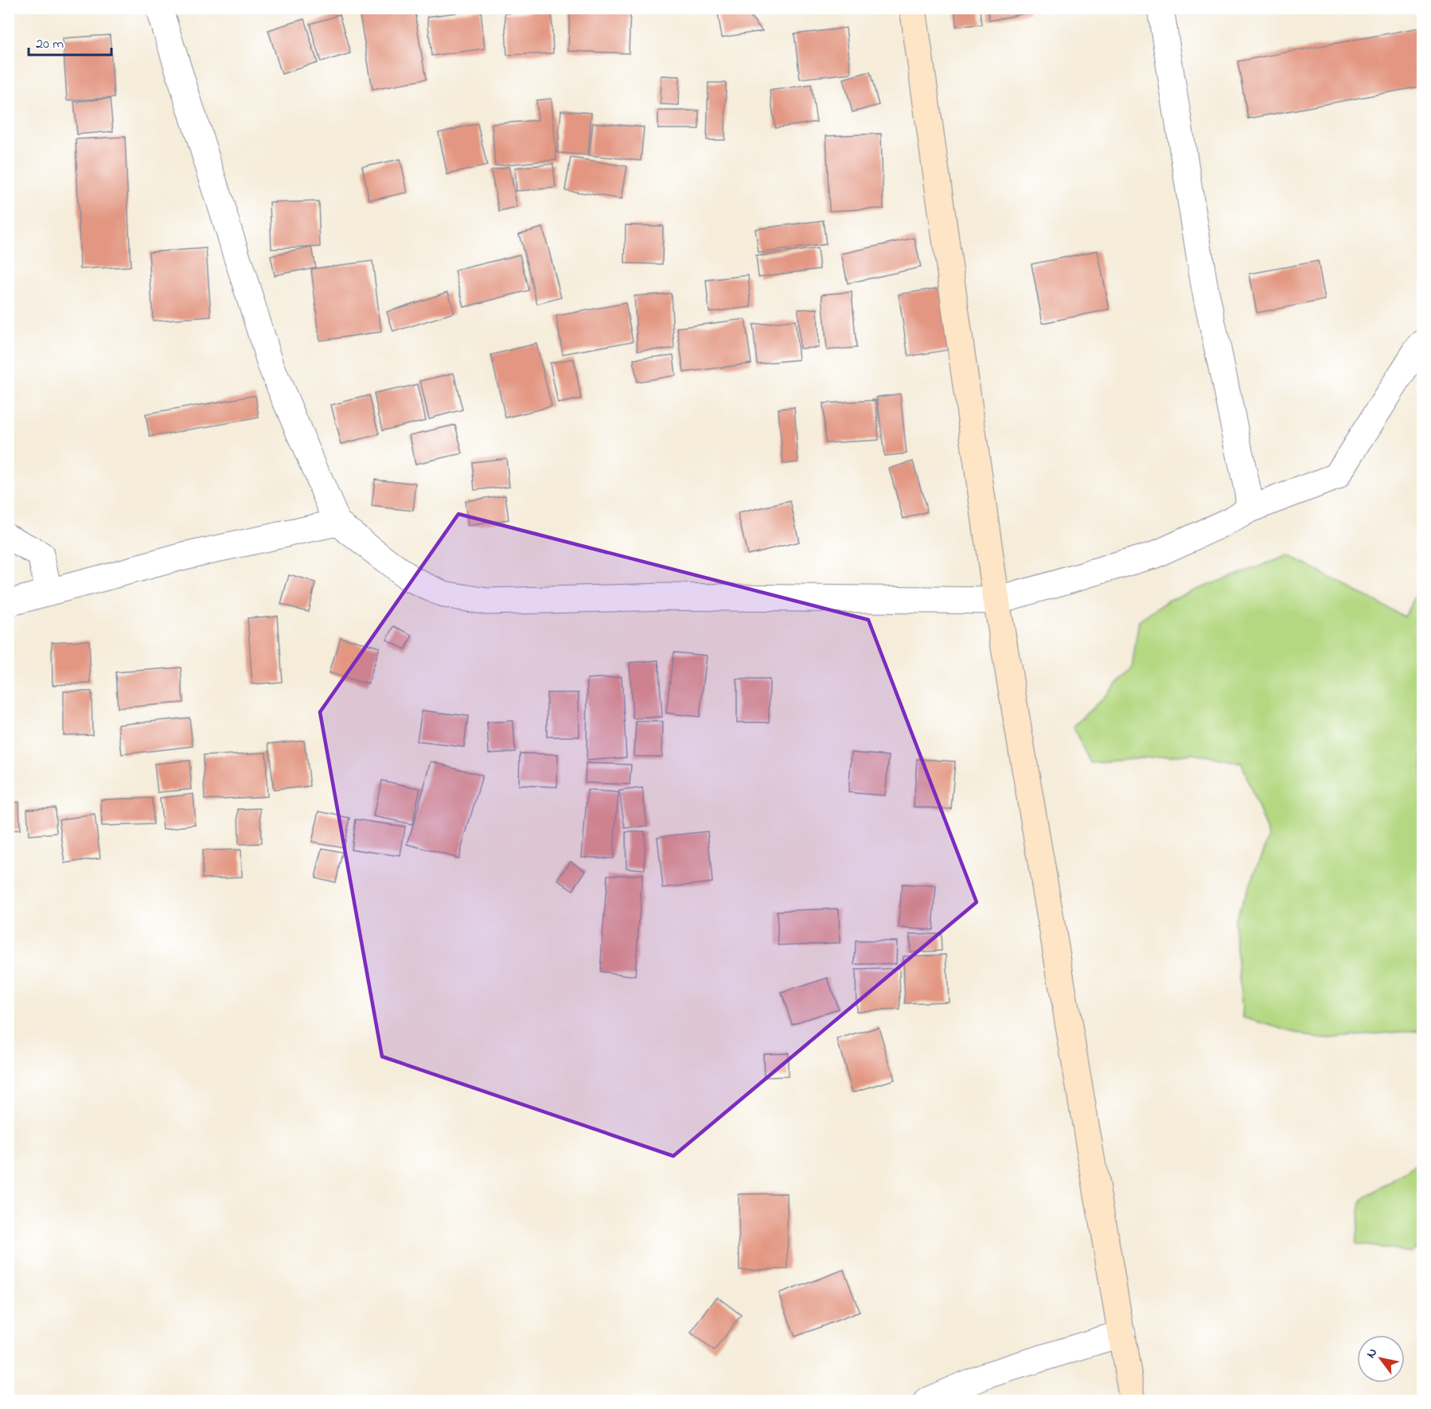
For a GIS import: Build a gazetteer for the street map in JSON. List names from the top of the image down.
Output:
{
  "scale_bar": "20 m",
  "north": "top left"
}
